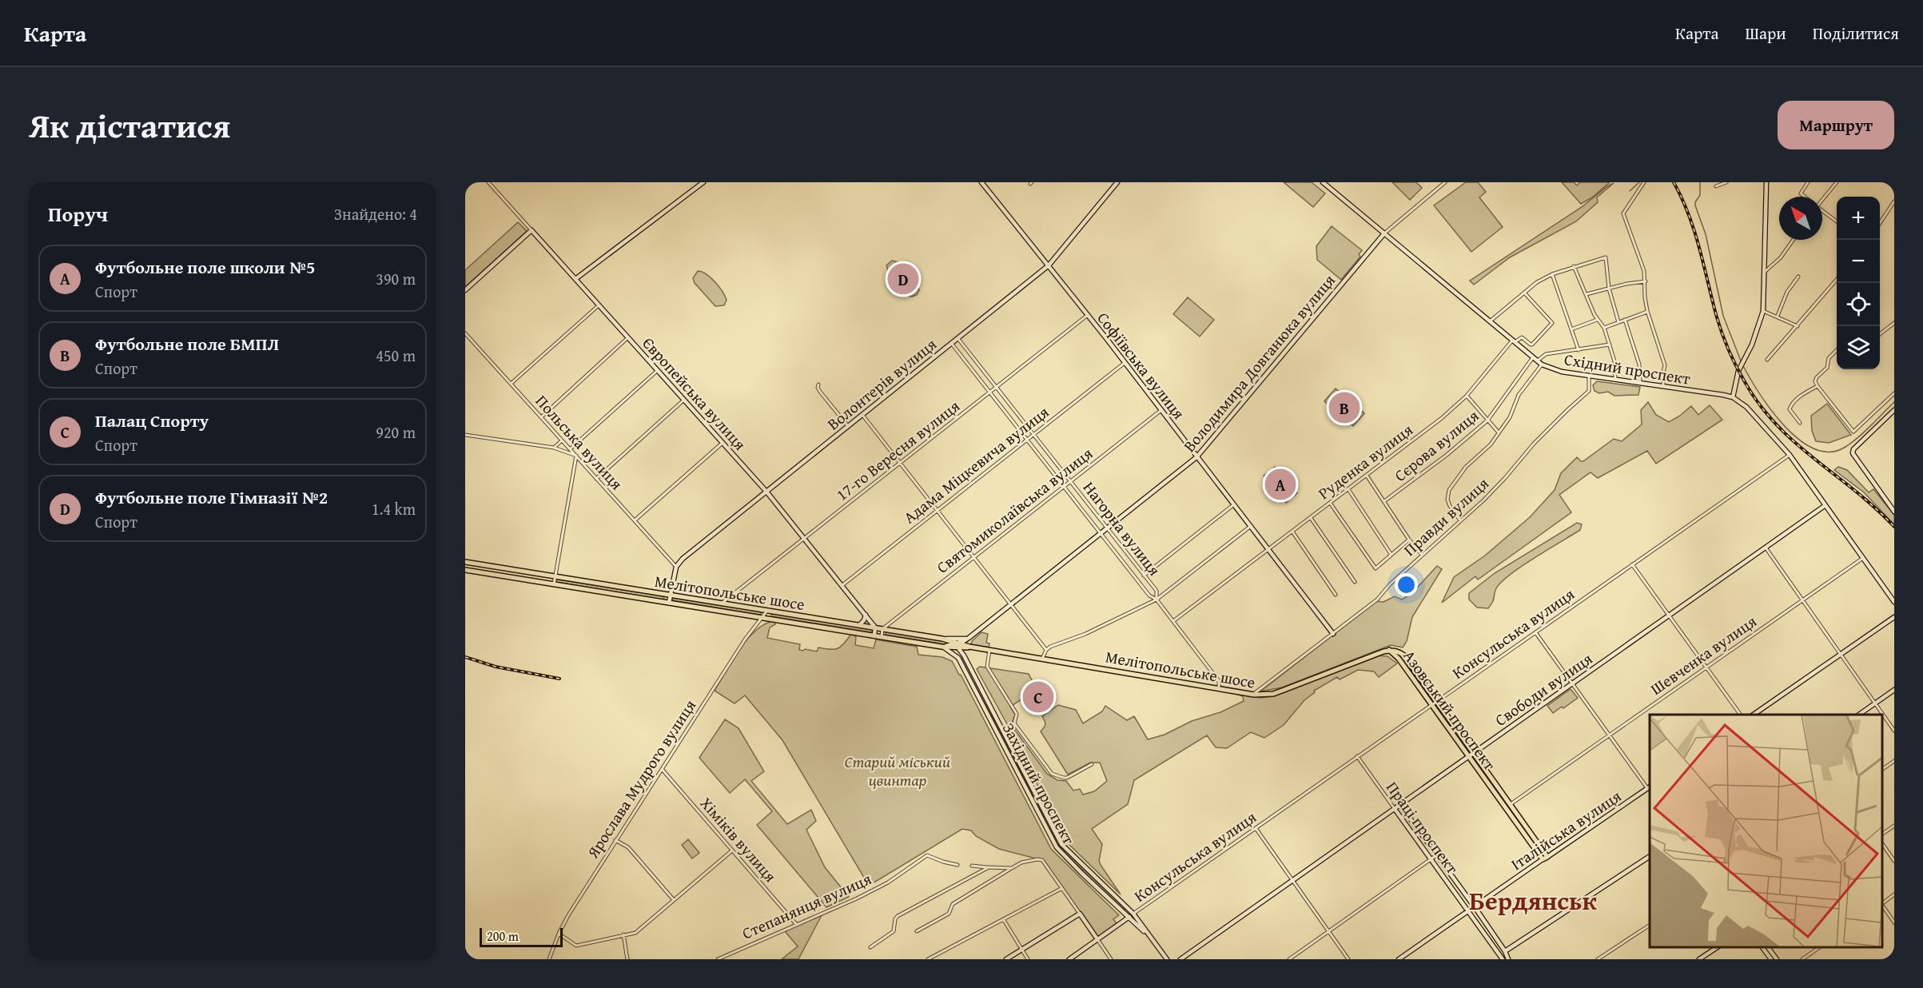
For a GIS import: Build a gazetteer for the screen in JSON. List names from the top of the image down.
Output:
{
  "streets": {
    "main road": [
      "Володимира Довганюка вулиця",
      "Софіївська вулиця",
      "Східний проспект",
      "Волонтерів вулиця",
      "Європейська вулиця",
      "Мелітопольське шосе",
      "Свободи вулиця",
      "Азовський проспект",
      "Західний проспект",
      "Праці проспект",
      "Італійська вулиця"
    ],
    "street": [
      "Польська вулиця",
      "Сєрова вулиця",
      "17-го Вересня вулиця",
      "Руденка вулиця",
      "Адама Міцкевича вулиця",
      "Святомиколаївська вулиця",
      "Правди вулиця",
      "Нагорна вулиця",
      "Консульська вулиця",
      "Шевченка вулиця",
      "Ярослава Мудрого вулиця",
      "Хіміків вулиця",
      "Степанянця вулиця"
    ]
  },
  "crossings": [
    ["Володимира Довганюка вулиця", "Софіївська вулиця"],
    ["Володимира Довганюка вулиця", "Східний проспект"],
    ["Володимира Довганюка вулиця", "Нагорна вулиця"],
    ["Софіївська вулиця", "Волонтерів вулиця"],
    ["Софіївська вулиця", "17-го Вересня вулиця"],
    ["Софіївська вулиця", "Руденка вулиця"],
    ["Софіївська вулиця", "Адама Міцкевича вулиця"],
    ["Софіївська вулиця", "Святомиколаївська вулиця"],
    ["Софіївська вулиця", "Правди вулиця"],
    ["Східний проспект", "Сєрова вулиця"],
    ["Східний проспект", "Руденка вулиця"],
    ["Східний проспект", "Правди вулиця"],
    ["Східний проспект", "Консульська вулиця"],
    ["Східний проспект", "Шевченка вулиця"],
    ["Східний проспект", "Свободи вулиця"],
    ["Волонтерів вулиця", "Європейська вулиця"],
    ["Волонтерів вулиця", "Польська вулиця"],
    ["Волонтерів вулиця", "Нагорна вулиця"],
    ["Європейська вулиця", "17-го Вересня вулиця"],
    ["Європейська вулиця", "Адама Міцкевича вулиця"],
    ["Європейська вулиця", "Мелітопольське шосе"],
    ["17-го Вересня вулиця", "Нагорна вулиця"],
    ["17-го Вересня вулиця", "Мелітопольське шосе"],
    ["Руденка вулиця", "Нагорна вулиця"],
    ["Адама Міцкевича вулиця", "Нагорна вулиця"],
    ["Святомиколаївська вулиця", "Нагорна вулиця"],
    ["Святомиколаївська вулиця", "Мелітопольське шосе"],
    ["Правди вулиця", "Мелітопольське шосе"],
    ["Нагорна вулиця", "Мелітопольське шосе"],
    ["Мелітопольське шосе", "Азовський проспект"],
    ["Мелітопольське шосе", "Ярослава Мудрого вулиця"],
    ["Мелітопольське шосе", "Західний проспект"],
    ["Консульська вулиця", "Азовський проспект"],
    ["Консульська вулиця", "Західний проспект"],
    ["Консульська вулиця", "Праці проспект"],
    ["Шевченка вулиця", "Азовський проспект"],
    ["Свободи вулиця", "Азовський проспект"],
    ["Свободи вулиця", "Праці проспект"],
    ["Азовський проспект", "Італійська вулиця"],
    ["Ярослава Мудрого вулиця", "Хіміків вулиця"],
    ["Праці проспект", "Італійська вулиця"],
    ["Хіміків вулиця", "Степанянця вулиця"]
  ],
  "districts": ["Бердянськ"],
  "parks": ["Старий міський цвинтар"],
  "scale_bar": "200 m",
  "north": "top left",
  "page": {
    "header": "Карта",
    "nav": ["Карта", "Шари", "Поділитися"],
    "title": "Як дістатися",
    "buttons": "Маршрут",
    "heading": ["Поруч", "Знайдено: 4"],
    "map_buttons": ["+", "−"],
    "list": [
      {
        "mark": "A",
        "name": "Футбольне поле школи №5",
        "note": "Спорт",
        "value": "390 m"
      },
      {
        "mark": "B",
        "name": "Футбольне поле БМПЛ",
        "note": "Спорт",
        "value": "450 m"
      },
      {
        "mark": "C",
        "name": "Палац Спорту",
        "note": "Спорт",
        "value": "920 m"
      },
      {
        "mark": "D",
        "name": "Футбольне поле Гімназії №2",
        "note": "Спорт",
        "value": "1.4 km"
      }
    ],
    "pins": [
      "D",
      "B",
      "A",
      "C"
    ],
    "scale": "200 m"
  }
}
